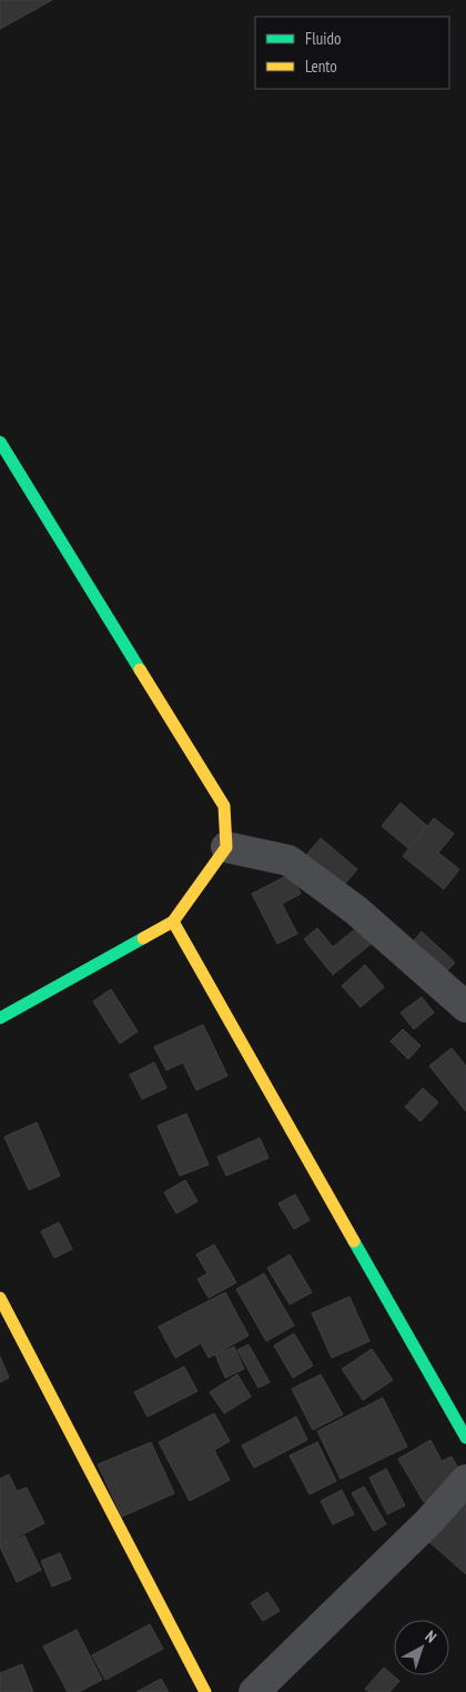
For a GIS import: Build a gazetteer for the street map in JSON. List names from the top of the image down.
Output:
{
  "legend": ["Fluido", "Lento"],
  "north": "top right"
}
